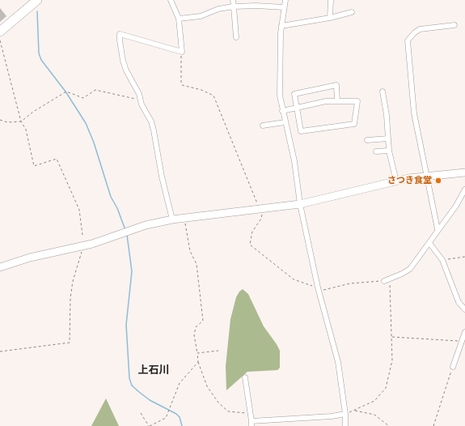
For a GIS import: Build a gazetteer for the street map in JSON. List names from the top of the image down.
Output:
{
  "districts": ["上石川"],
  "places": ["さつき食堂"]
}
